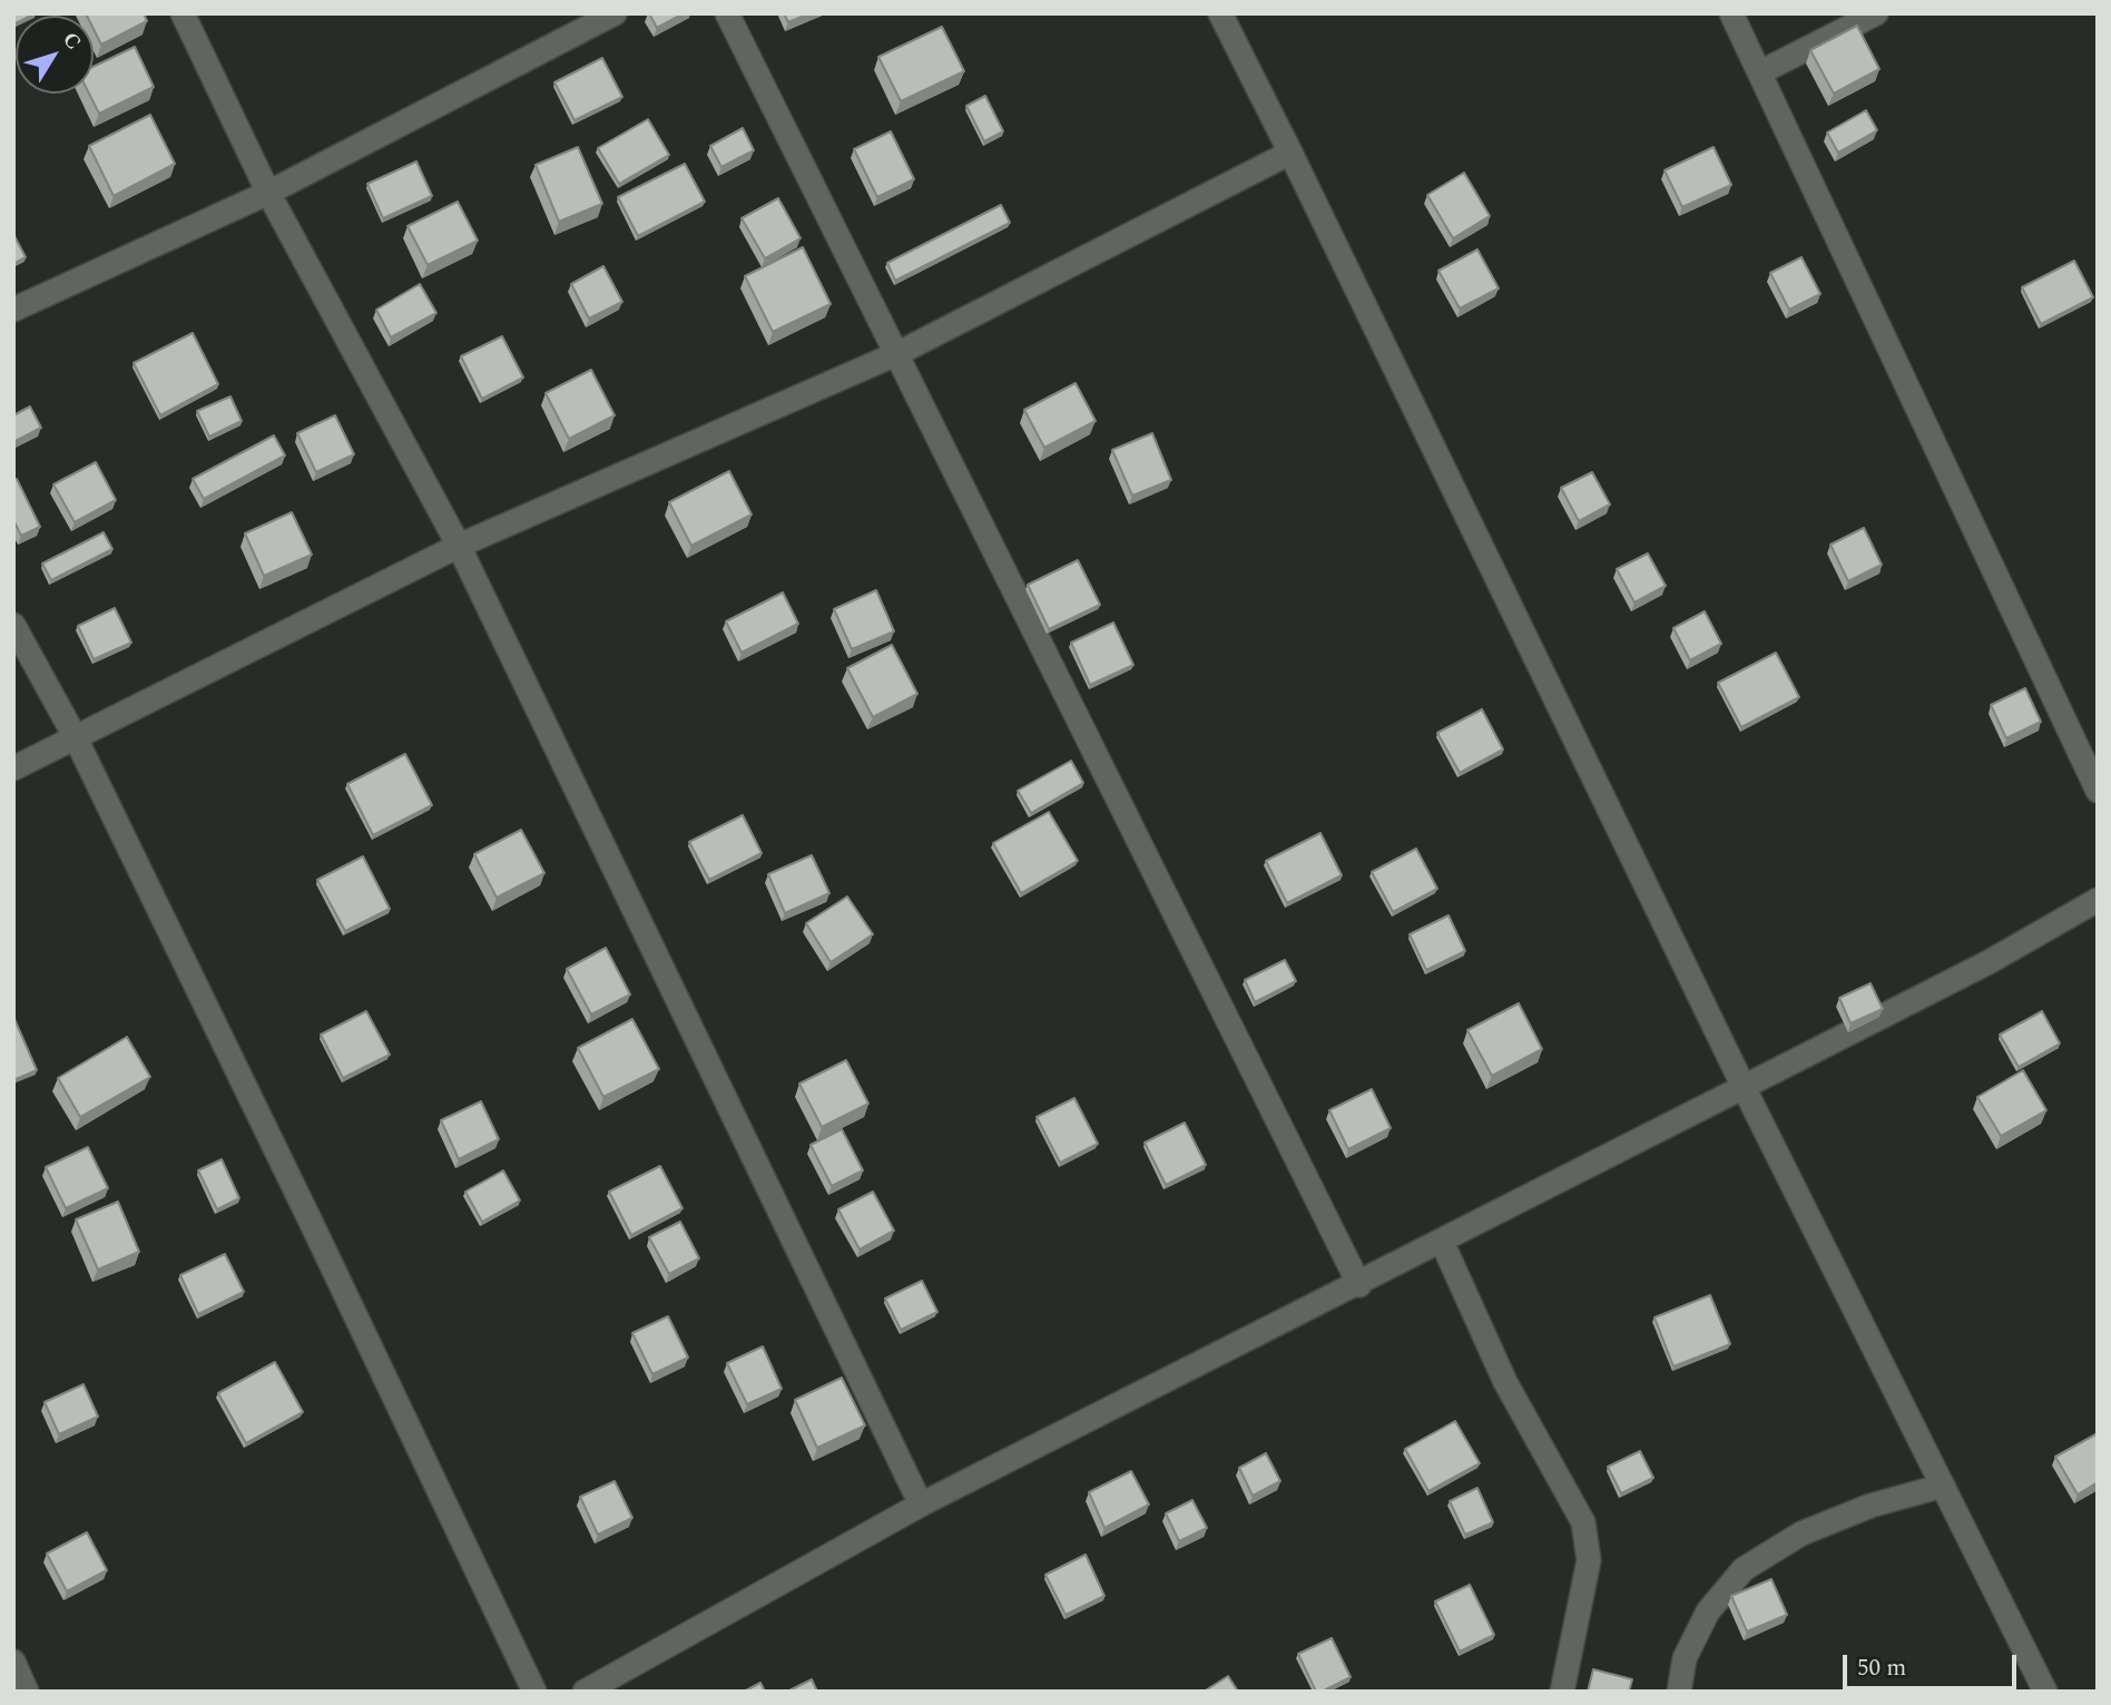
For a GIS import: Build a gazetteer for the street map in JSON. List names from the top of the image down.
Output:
{
  "scale_bar": "50 m",
  "north": "top right"
}
